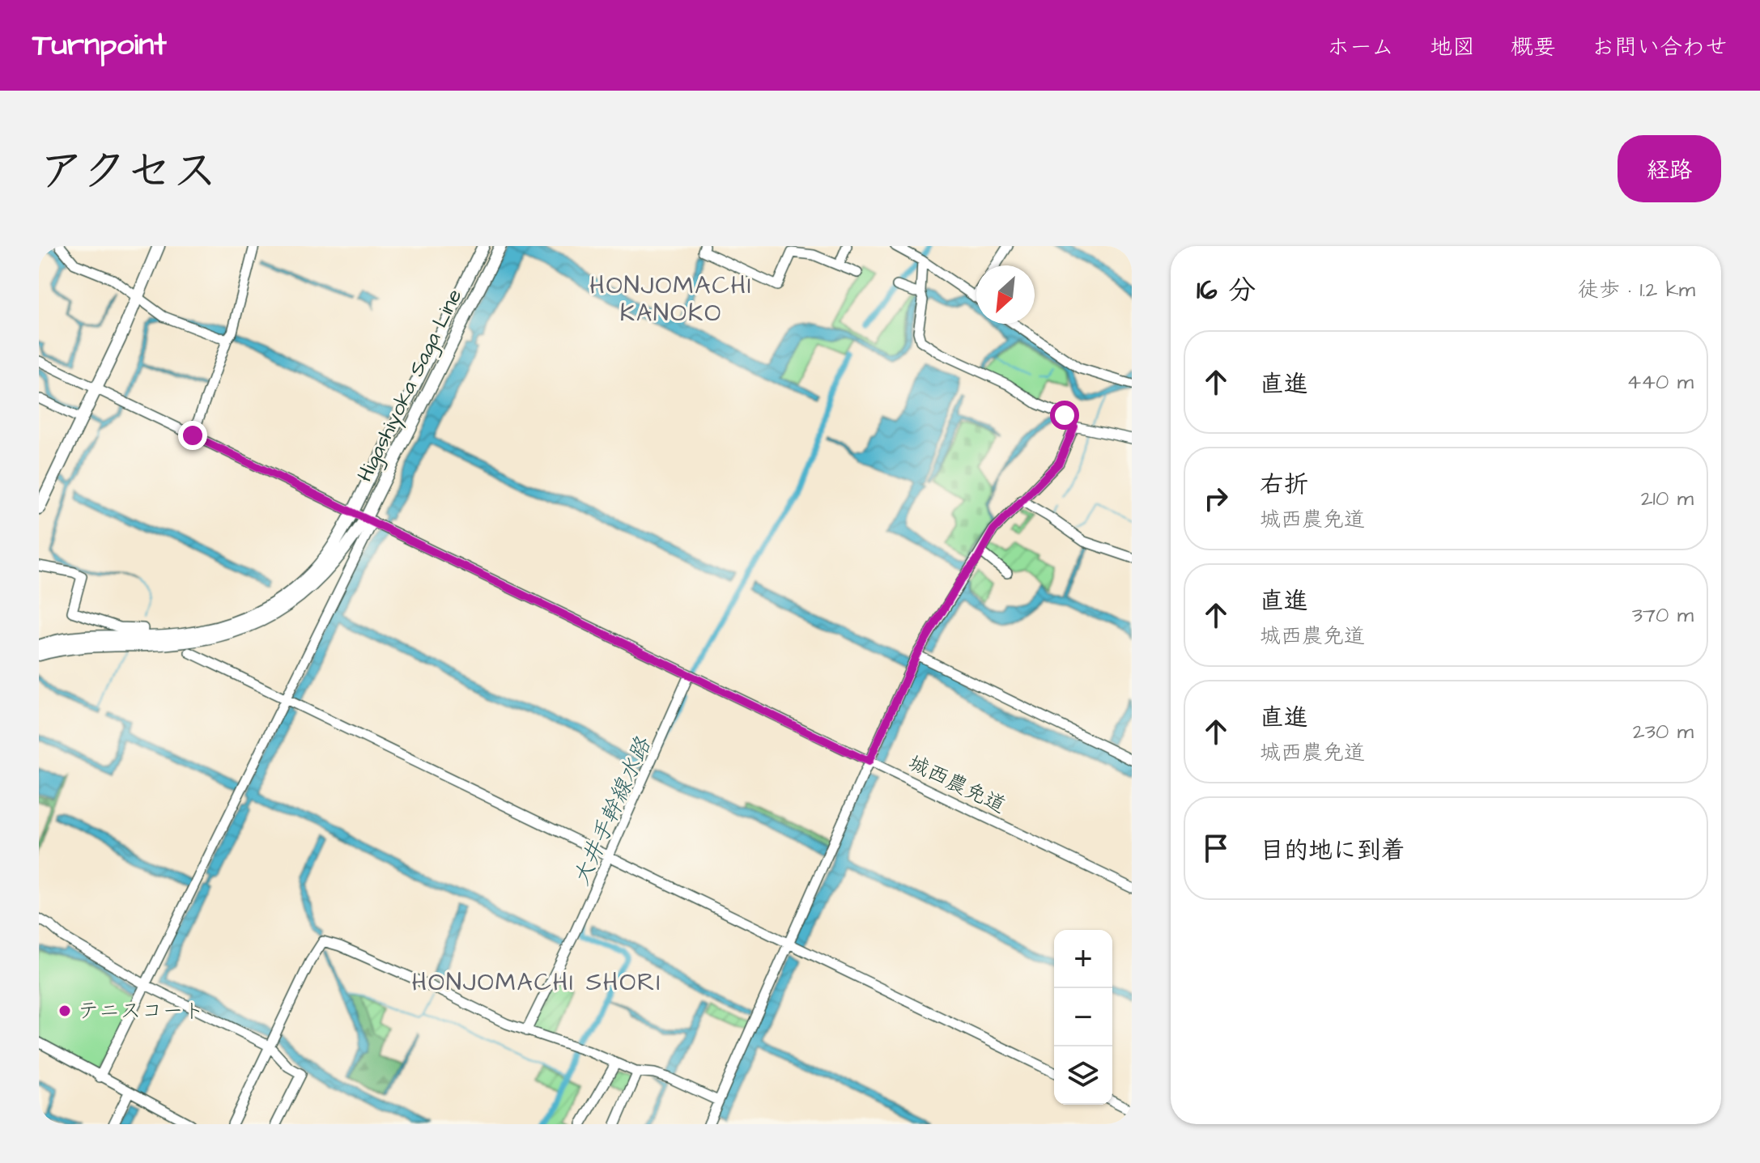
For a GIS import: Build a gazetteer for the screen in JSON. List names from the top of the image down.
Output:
{
  "streets": {
    "main road": ["Higashiyoka Saga Line"],
    "street": ["城西農免道"]
  },
  "crossings": [
    ["Higashiyoka Saga Line", "城西農免道"]
  ],
  "districts": ["HONJOMACHI KANOKO", "HONJOMACHI SHORI"],
  "water": ["大井手幹線水路"],
  "places": ["テニスコート"],
  "north": "bottom left",
  "page": {
    "header": "Turnpoint",
    "nav": [
      "ホーム",
      "地図",
      "概要",
      "お問い合わせ"
    ],
    "title": "アクセス",
    "buttons": "経路",
    "heading": ["16 分", "徒歩 · 1.2 km"],
    "list": [
      ["直進", "440 m"],
      ["右折", "城西農免道", "210 m"],
      ["直進", "城西農免道", "370 m"],
      ["直進", "城西農免道", "230 m"],
      "目的地に到着"
    ],
    "map_buttons": ["+", "−"]
  }
}
